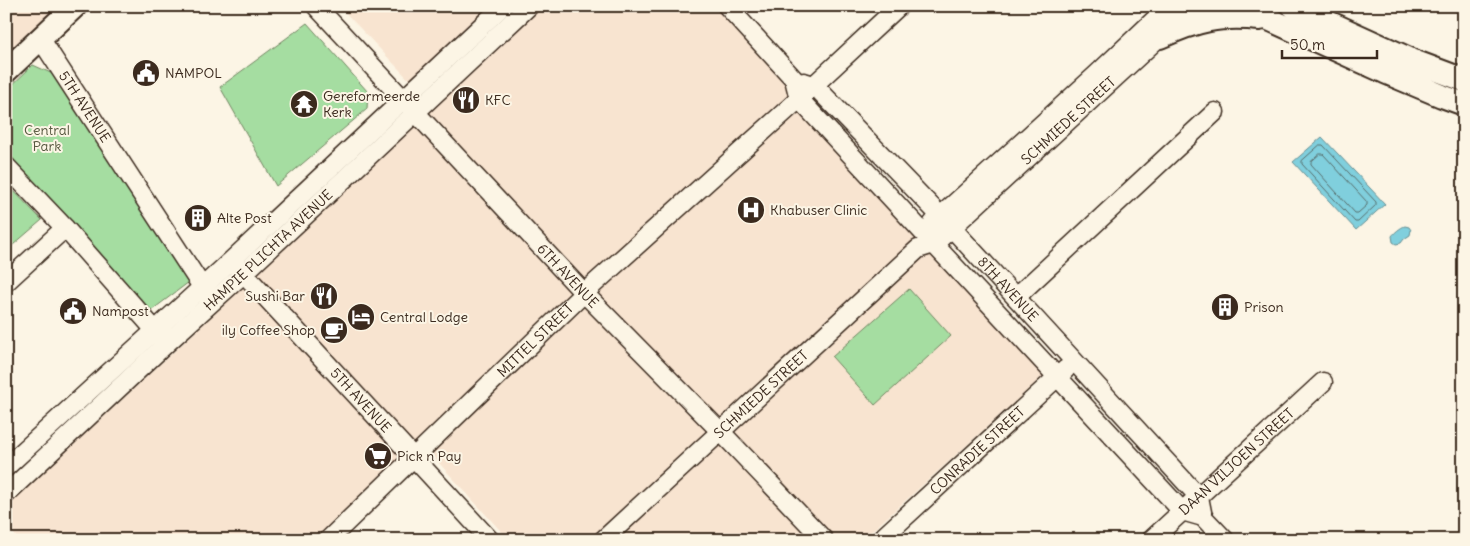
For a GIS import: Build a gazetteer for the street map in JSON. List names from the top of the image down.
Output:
{
  "streets": {
    "street": [
      "5TH AVENUE",
      "SCHMIEDE STREET",
      "HAMPIE PLICHTA AVENUE",
      "6TH AVENUE",
      "8TH AVENUE",
      "MITTEL STREET",
      "CONRADIE STREET",
      "DAAN VILJOEN STREET"
    ]
  },
  "crossings": [
    ["5TH AVENUE", "HAMPIE PLICHTA AVENUE"],
    ["5TH AVENUE", "MITTEL STREET"],
    ["SCHMIEDE STREET", "6TH AVENUE"],
    ["SCHMIEDE STREET", "8TH AVENUE"],
    ["HAMPIE PLICHTA AVENUE", "6TH AVENUE"],
    ["6TH AVENUE", "MITTEL STREET"],
    ["8TH AVENUE", "MITTEL STREET"],
    ["8TH AVENUE", "CONRADIE STREET"],
    ["8TH AVENUE", "DAAN VILJOEN STREET"]
  ],
  "parks": ["Central Park"],
  "places": {
    "public building": ["NAMPOL", "Nampost"],
    "restaurant": ["KFC", "Sushi Bar"],
    "temple": ["Gereformeerde Kerk"],
    "hospital": ["Khabuser Clinic"],
    "building": ["Alte Post", "Prison"],
    "hotel": ["Central Lodge"],
    "cafe": ["ily Coffee Shop"],
    "supermarket": ["Pick n Pay"]
  },
  "scale_bar": "50 m"
}
